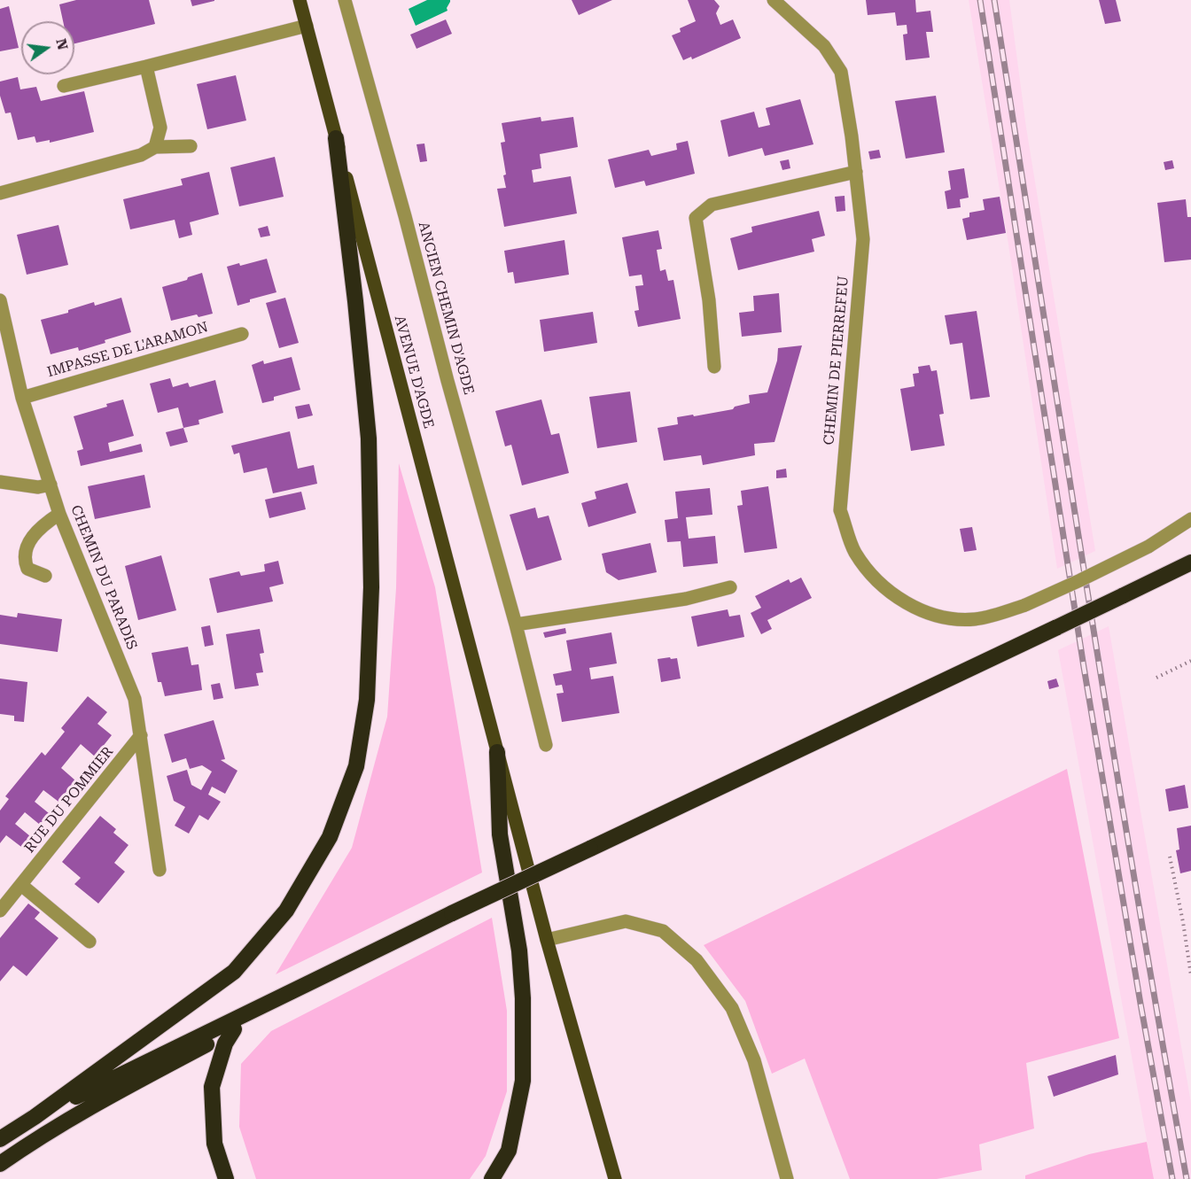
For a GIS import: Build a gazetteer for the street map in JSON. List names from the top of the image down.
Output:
{
  "streets": {
    "main road": ["AVENUE D'AGDE"],
    "street": [
      "ANCIEN CHEMIN D'AGDE",
      "IMPASSE DE L'ARAMON",
      "CHEMIN DE PIERREFEU",
      "CHEMIN DU PARADIS",
      "RUE DU POMMIER"
    ]
  },
  "crossings": [
    ["IMPASSE DE L'ARAMON", "CHEMIN DU PARADIS"],
    ["CHEMIN DU PARADIS", "RUE DU POMMIER"]
  ],
  "north": "right"
}
